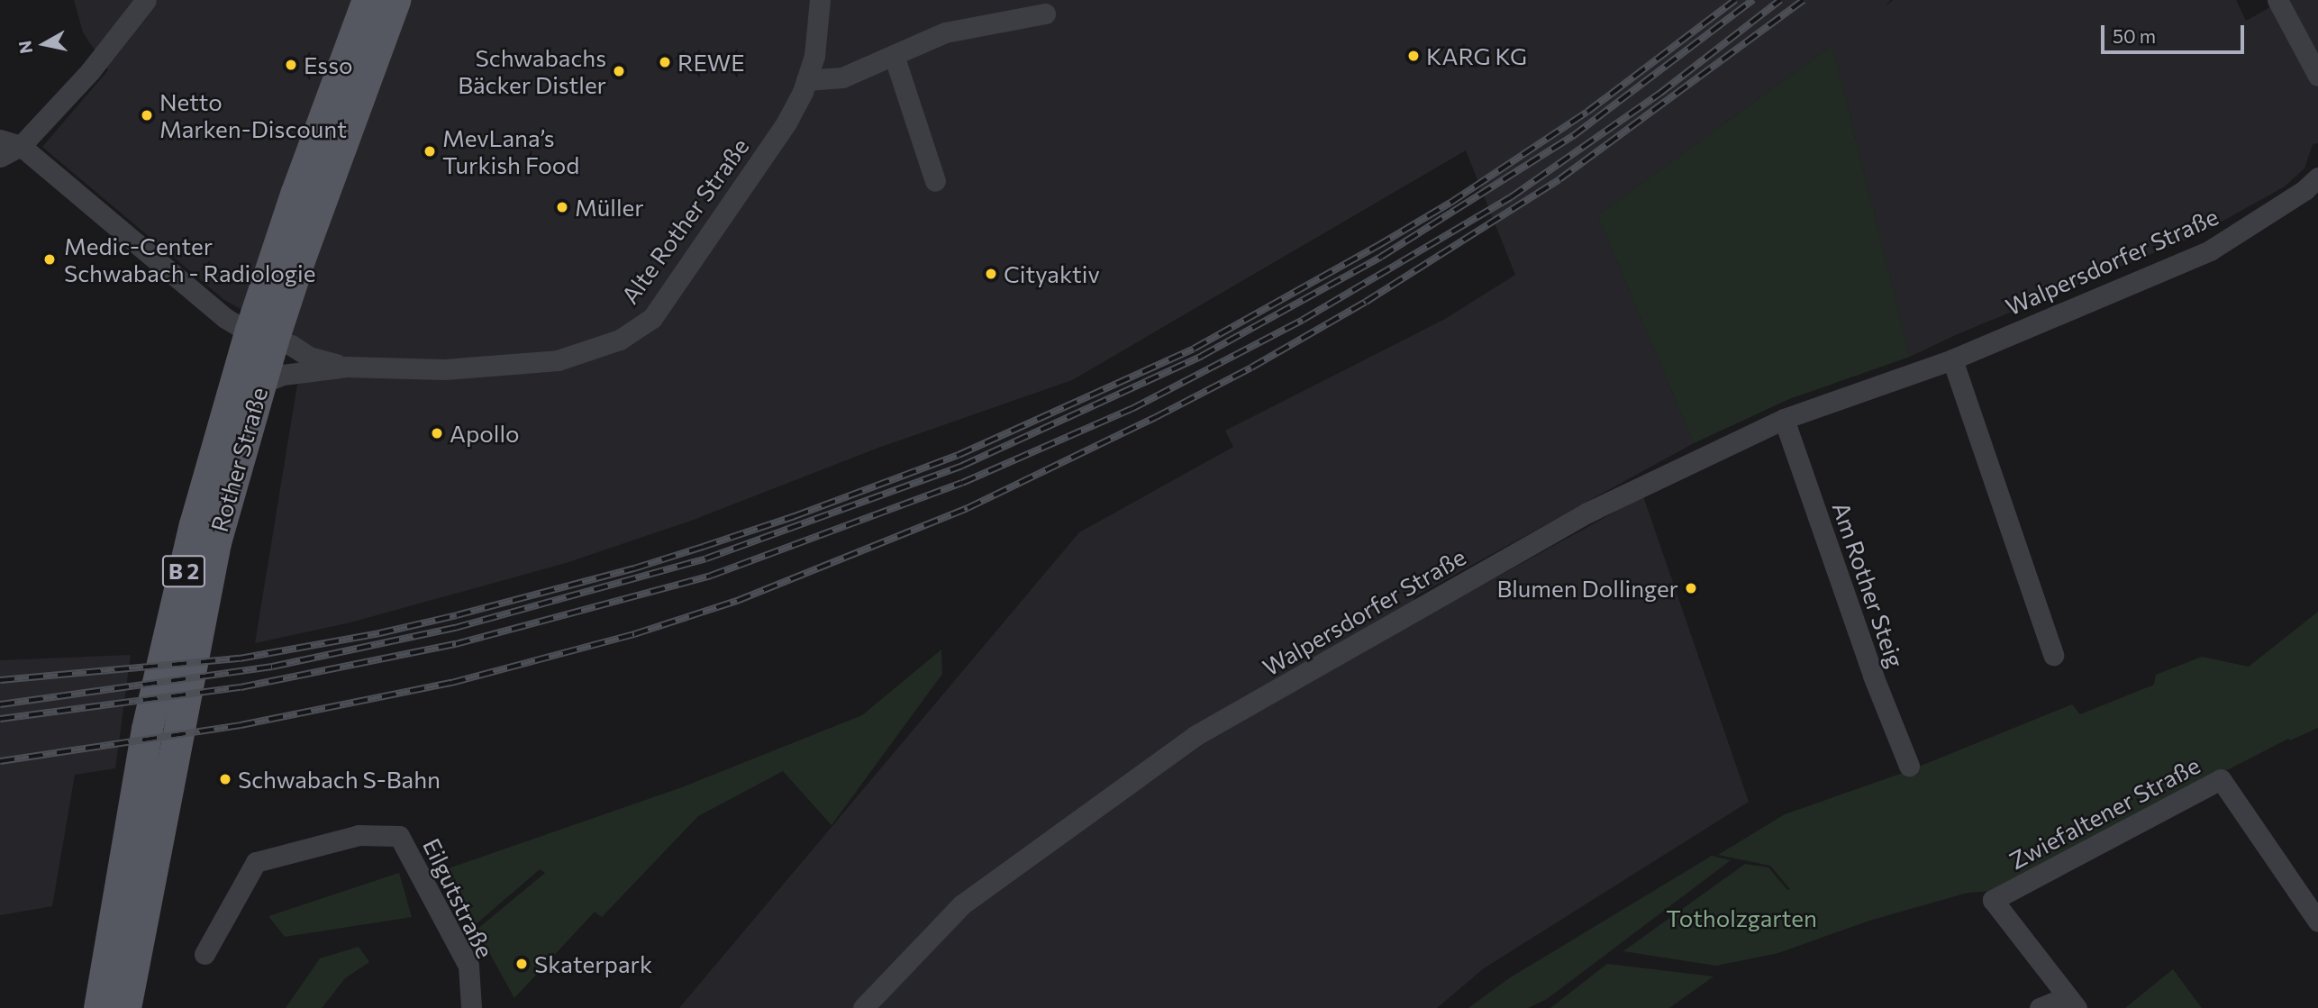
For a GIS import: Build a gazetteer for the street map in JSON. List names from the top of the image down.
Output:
{
  "streets": {
    "main road": ["Rother Straße", "B 2"],
    "street": [
      "Alte Rother Straße",
      "Walpersdorfer Straße",
      "Am Rother Steig",
      "Zwiefaltener Straße",
      "Eilgutstraße"
    ]
  },
  "crossings": [
    ["Alte Rother Straße", "Rother Straße"],
    ["Walpersdorfer Straße", "Am Rother Steig"]
  ],
  "parks": ["Totholzgarten"],
  "places": [
    "KARG KG",
    "REWE",
    "Esso",
    "Schwabachs Bäcker Distler",
    "Netto Marken-Discount",
    "MevLana’s Turkish Food",
    "Müller",
    "Medic-Center Schwabach - Radiologie",
    "Cityaktiv",
    "Apollo",
    "Blumen Dollinger",
    "Schwabach S-Bahn",
    "Skaterpark"
  ],
  "scale_bar": "50 m",
  "north": "left"
}
